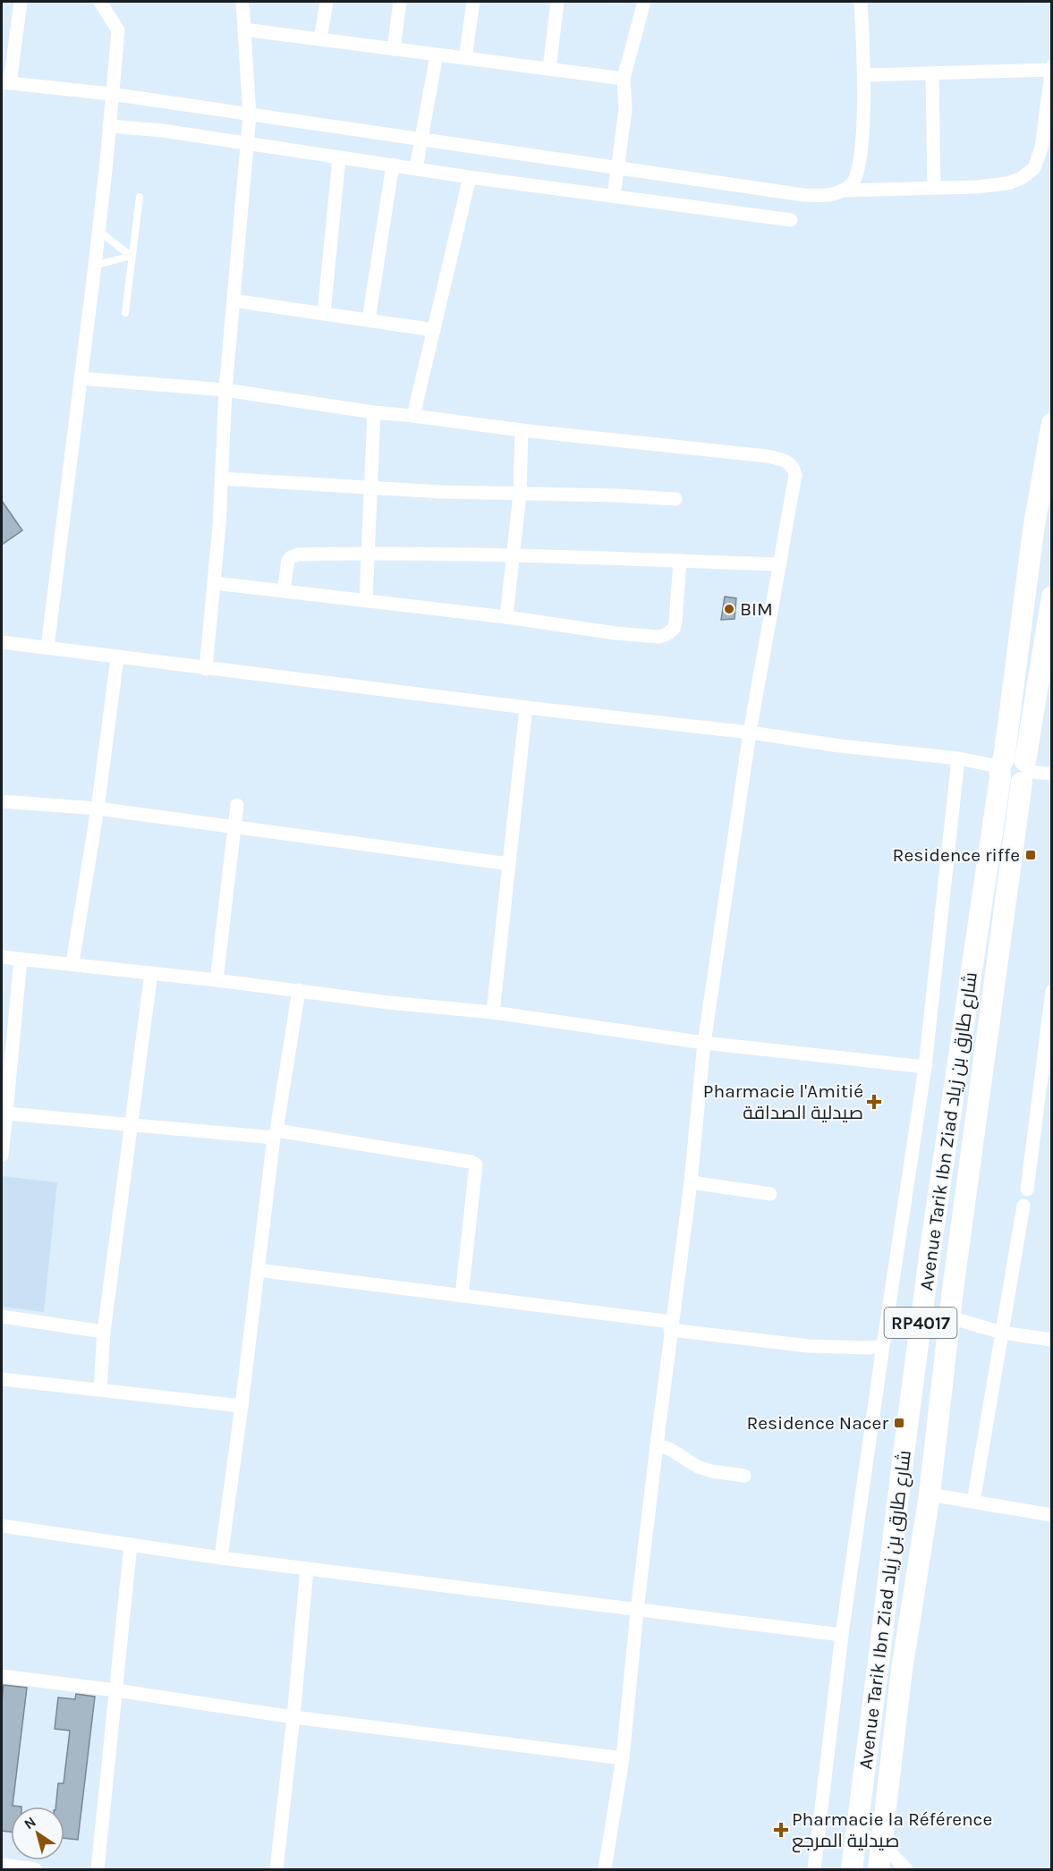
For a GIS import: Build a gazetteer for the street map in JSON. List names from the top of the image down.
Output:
{
  "streets": {
    "main road": ["Avenue Tarik Ibn Ziad شارع طارق بن زياد", "RP4017"]
  },
  "places": {
    "other": ["BIM"],
    "transit": ["Residence riffe", "Residence Nacer"],
    "health": ["Pharmacie l'Amitié صيدلية الصداقة", "Pharmacie la Référence صيدلية المرجع"]
  },
  "north": "top left"
}
